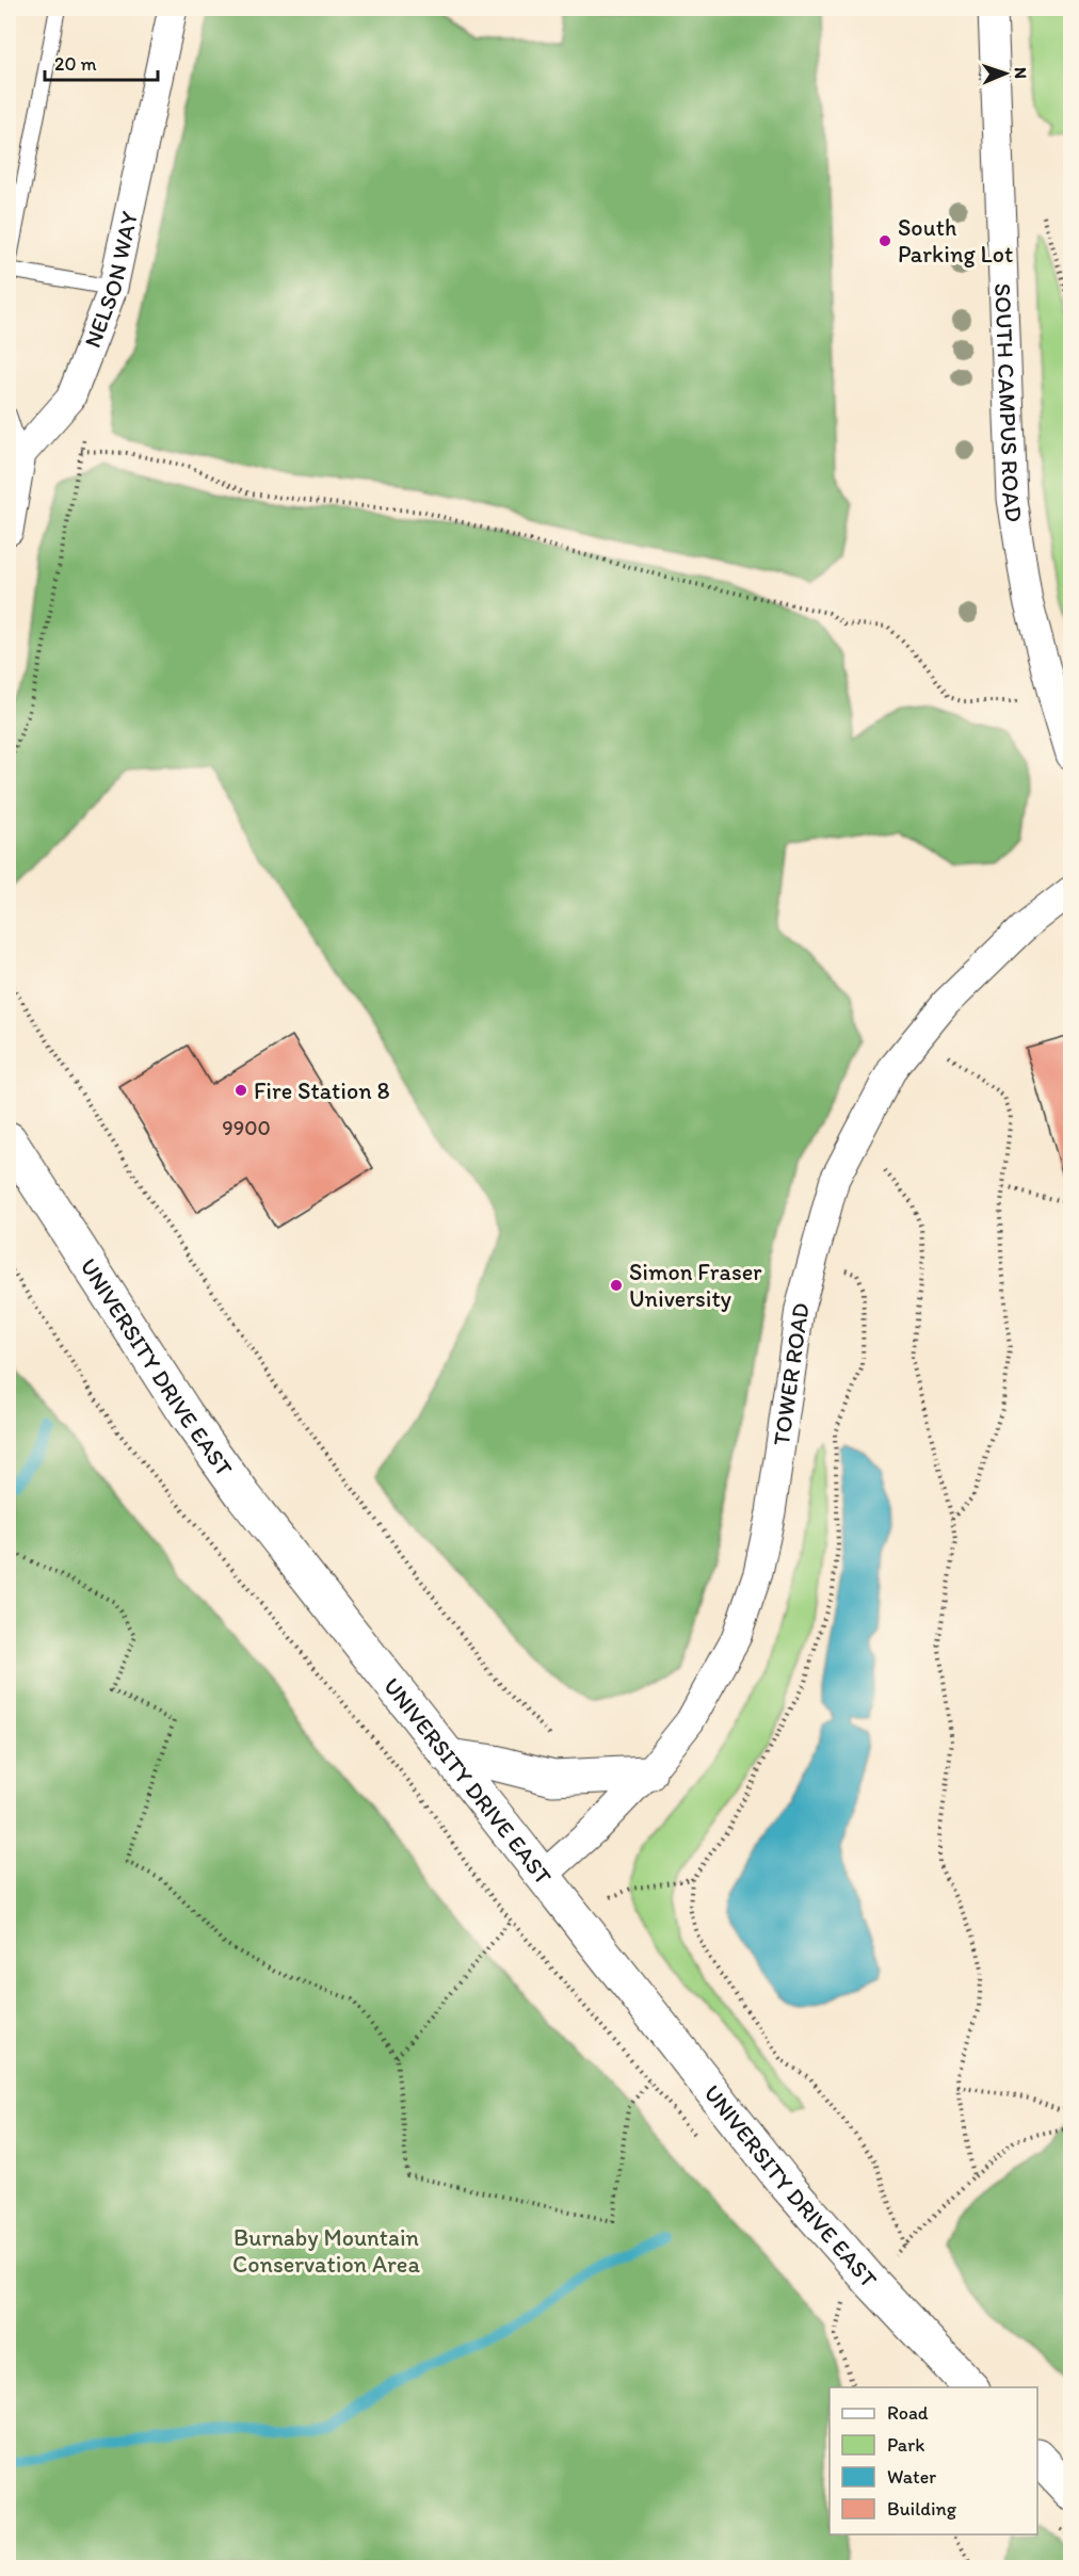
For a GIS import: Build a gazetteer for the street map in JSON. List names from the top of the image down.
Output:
{
  "streets": {
    "street": [
      "NELSON WAY",
      "SOUTH CAMPUS ROAD",
      "UNIVERSITY DRIVE EAST",
      "TOWER ROAD"
    ]
  },
  "crossings": [
    ["UNIVERSITY DRIVE EAST", "TOWER ROAD"]
  ],
  "parks": ["Burnaby Mountain Conservation Area"],
  "places": ["South Parking Lot", "Fire Station 8", "Simon Fraser University"],
  "house_numbers": ["9900"],
  "legend": [
    "Road",
    "Park",
    "Water",
    "Building"
  ],
  "scale_bar": "20 m",
  "north": "right"
}
